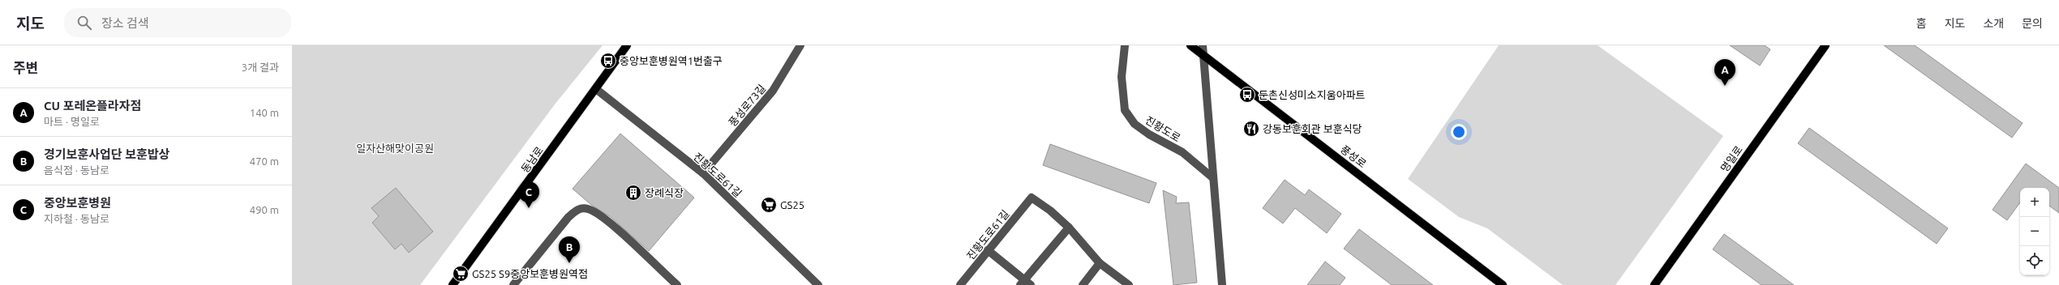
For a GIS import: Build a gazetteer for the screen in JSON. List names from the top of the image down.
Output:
{
  "streets": {
    "main road": ["풍성로", "명일로", "동남로"],
    "street": ["풍성로73길", "진황도로", "진황도로61길"]
  },
  "crossings": [
    ["풍성로73길", "진황도로61길"],
    ["동남로", "진황도로61길"]
  ],
  "parks": ["일자산해맞이공원"],
  "places": {
    "bus stop": ["중앙보훈병원역1번출구", "둔촌신성미소지움아파트"],
    "restaurant": ["강동보훈회관 보훈식당"],
    "building": ["장례식장"],
    "supermarket": ["GS25", "GS25 S9중앙보훈병원역점"]
  },
  "page": {
    "header": "지도",
    "search": "장소 검색",
    "nav": [
      "홈",
      "지도",
      "소개",
      "문의"
    ],
    "heading": ["주변", "3개 결과"],
    "pins": ["A", "C", "B"],
    "list": [
      {
        "mark": "A",
        "name": "CU 포레온플라자점",
        "note": "마트 · 명일로",
        "value": "140 m"
      },
      {
        "mark": "B",
        "name": "경기보훈사업단 보훈밥상",
        "note": "음식점 · 동남로",
        "value": "470 m"
      },
      {
        "mark": "C",
        "name": "중앙보훈병원",
        "note": "지하철 · 동남로",
        "value": "490 m"
      }
    ],
    "map_buttons": ["+", "−"]
  }
}
